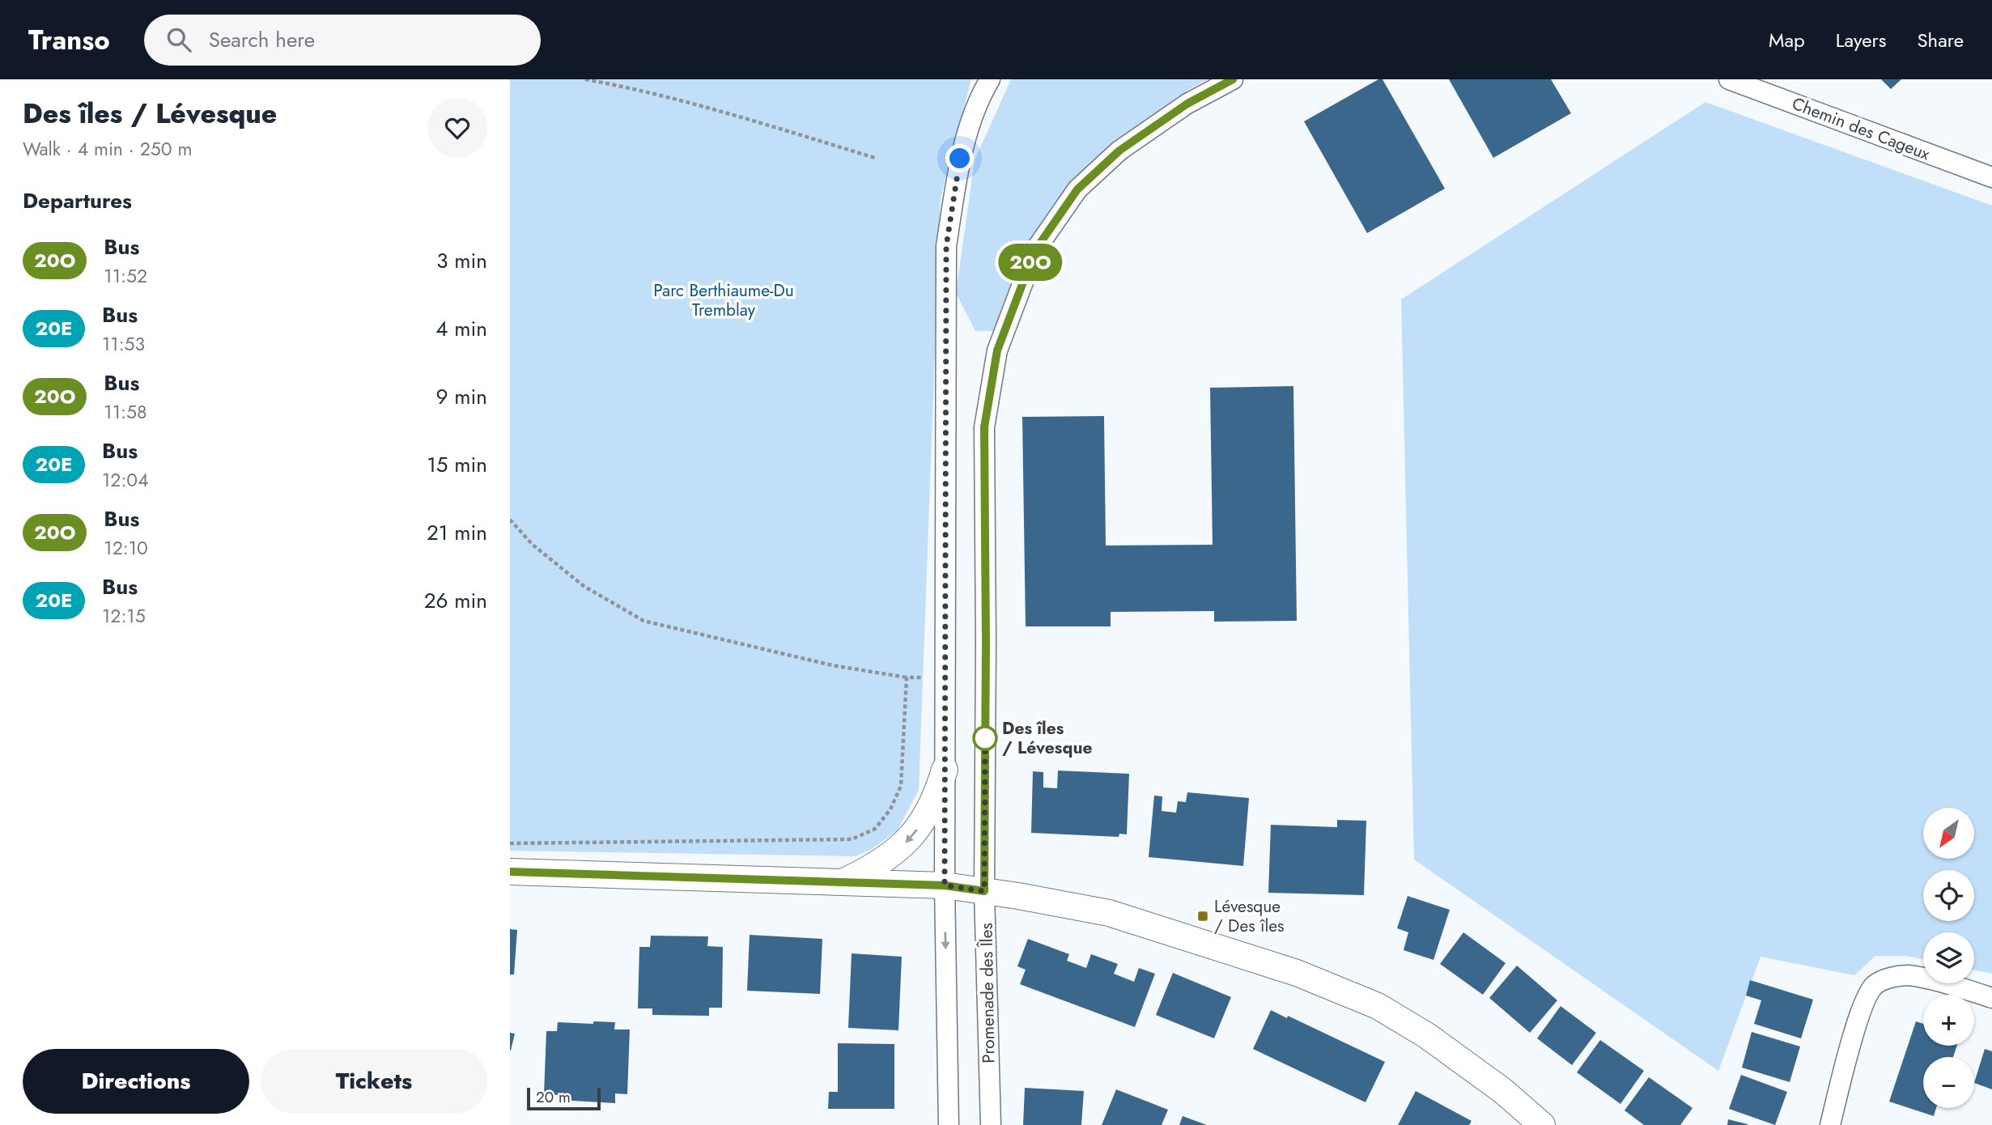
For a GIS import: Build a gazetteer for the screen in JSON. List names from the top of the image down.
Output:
{
  "streets": {
    "street": ["Chemin des Cageux", "Promenade des Îles"]
  },
  "parks": ["Parc Berthiaume-Du Tremblay"],
  "places": {
    "other": ["Des îles / Lévesque"],
    "transit": ["Lévesque / Des îles"]
  },
  "lines": ["bus line 20O"],
  "scale_bar": "20 m",
  "north": "bottom left",
  "page": {
    "header": "Transo",
    "search": "Search here",
    "nav": ["Map", "Layers", "Share"],
    "heading": [
      ["Des îles / Lévesque", "Walk · 4 min · 250 m"],
      "Departures"
    ],
    "on_map": "20O",
    "list": [
      {
        "mark": "20O",
        "name": "Bus",
        "note": "11:52",
        "value": "3 min"
      },
      {
        "mark": "20E",
        "name": "Bus",
        "note": "11:53",
        "value": "4 min"
      },
      {
        "mark": "20O",
        "name": "Bus",
        "note": "11:58",
        "value": "9 min"
      },
      {
        "mark": "20E",
        "name": "Bus",
        "note": "12:04",
        "value": "15 min"
      },
      {
        "mark": "20O",
        "name": "Bus",
        "note": "12:10",
        "value": "21 min"
      },
      {
        "mark": "20E",
        "name": "Bus",
        "note": "12:15",
        "value": "26 min"
      }
    ],
    "map_buttons": ["+", "−"],
    "buttons": ["Directions", "Tickets"],
    "scale": "20 m"
  }
}
